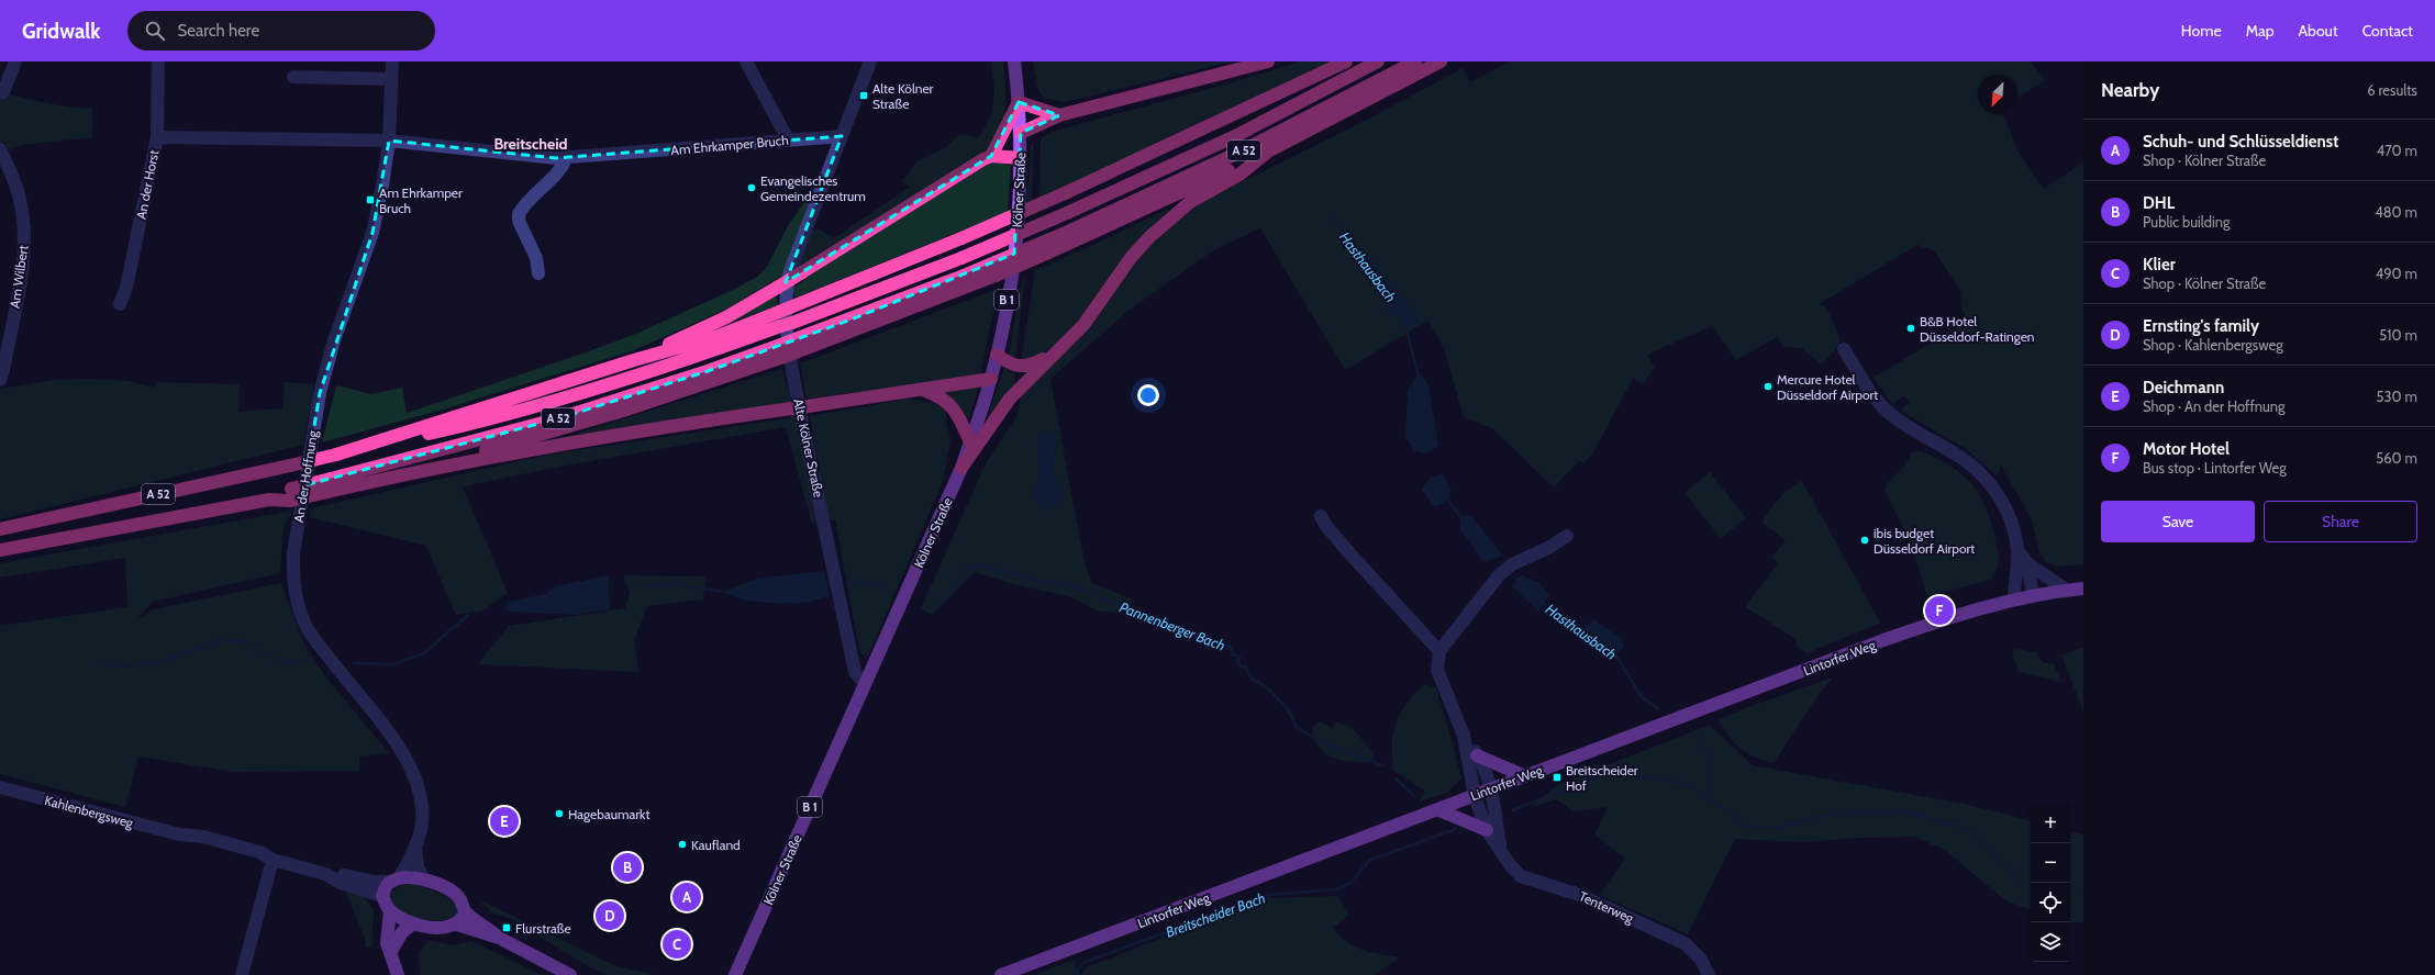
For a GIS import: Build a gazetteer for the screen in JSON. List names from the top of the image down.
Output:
{
  "streets": {
    "highway": ["A 52"],
    "main road": [
      "Kölner Straße",
      "B 1",
      "Lintorfer Weg",
      "Kahlenbergsweg"
    ],
    "street": [
      "Am Ehrkamper Bruch",
      "An der Horst",
      "Am Wilbert",
      "Alte Kölner Straße",
      "An der Hoffnung",
      "Tenterweg"
    ]
  },
  "crossings": [
    ["Am Ehrkamper Bruch", "An der Horst"],
    ["Am Ehrkamper Bruch", "Alte Kölner Straße"],
    ["Am Ehrkamper Bruch", "An der Hoffnung"],
    ["Kölner Straße", "Alte Kölner Straße"],
    ["An der Hoffnung", "Kahlenbergsweg"],
    ["Lintorfer Weg", "Tenterweg"]
  ],
  "districts": ["Breitscheid"],
  "water": ["Hasthausbach", "Pannenberger Bach", "Breitscheider Bach"],
  "places": {
    "transit": [
      "Alte Kölner Straße",
      "Am Ehrkamper Bruch",
      "Breitscheider Hof",
      "Flurstraße"
    ],
    "other": [
      "Evangelisches Gemeindezentrum",
      "B&B Hotel Düsseldorf-Ratingen",
      "Mercure Hotel Düsseldorf Airport",
      "ibis budget Düsseldorf Airport",
      "Hagebaumarkt",
      "Kaufland"
    ]
  },
  "north": "bottom left",
  "page": {
    "header": "Gridwalk",
    "search": "Search here",
    "nav": [
      "Home",
      "Map",
      "About",
      "Contact"
    ],
    "heading": ["Nearby", "6 results"],
    "list": [
      {
        "mark": "A",
        "name": "Schuh- und Schlüsseldienst",
        "note": "Shop · Kölner Straße",
        "value": "470 m"
      },
      {
        "mark": "B",
        "name": "DHL",
        "note": "Public building",
        "value": "480 m"
      },
      {
        "mark": "C",
        "name": "Klier",
        "note": "Shop · Kölner Straße",
        "value": "490 m"
      },
      {
        "mark": "D",
        "name": "Ernsting's family",
        "note": "Shop · Kahlenbergsweg",
        "value": "510 m"
      },
      {
        "mark": "E",
        "name": "Deichmann",
        "note": "Shop · An der Hoffnung",
        "value": "530 m"
      },
      {
        "mark": "F",
        "name": "Motor Hotel",
        "note": "Bus stop · Lintorfer Weg",
        "value": "560 m"
      }
    ],
    "buttons": ["Save", "Share"],
    "pins": [
      "F",
      "E",
      "B",
      "A",
      "D",
      "C"
    ],
    "map_buttons": ["+", "−"]
  }
}
